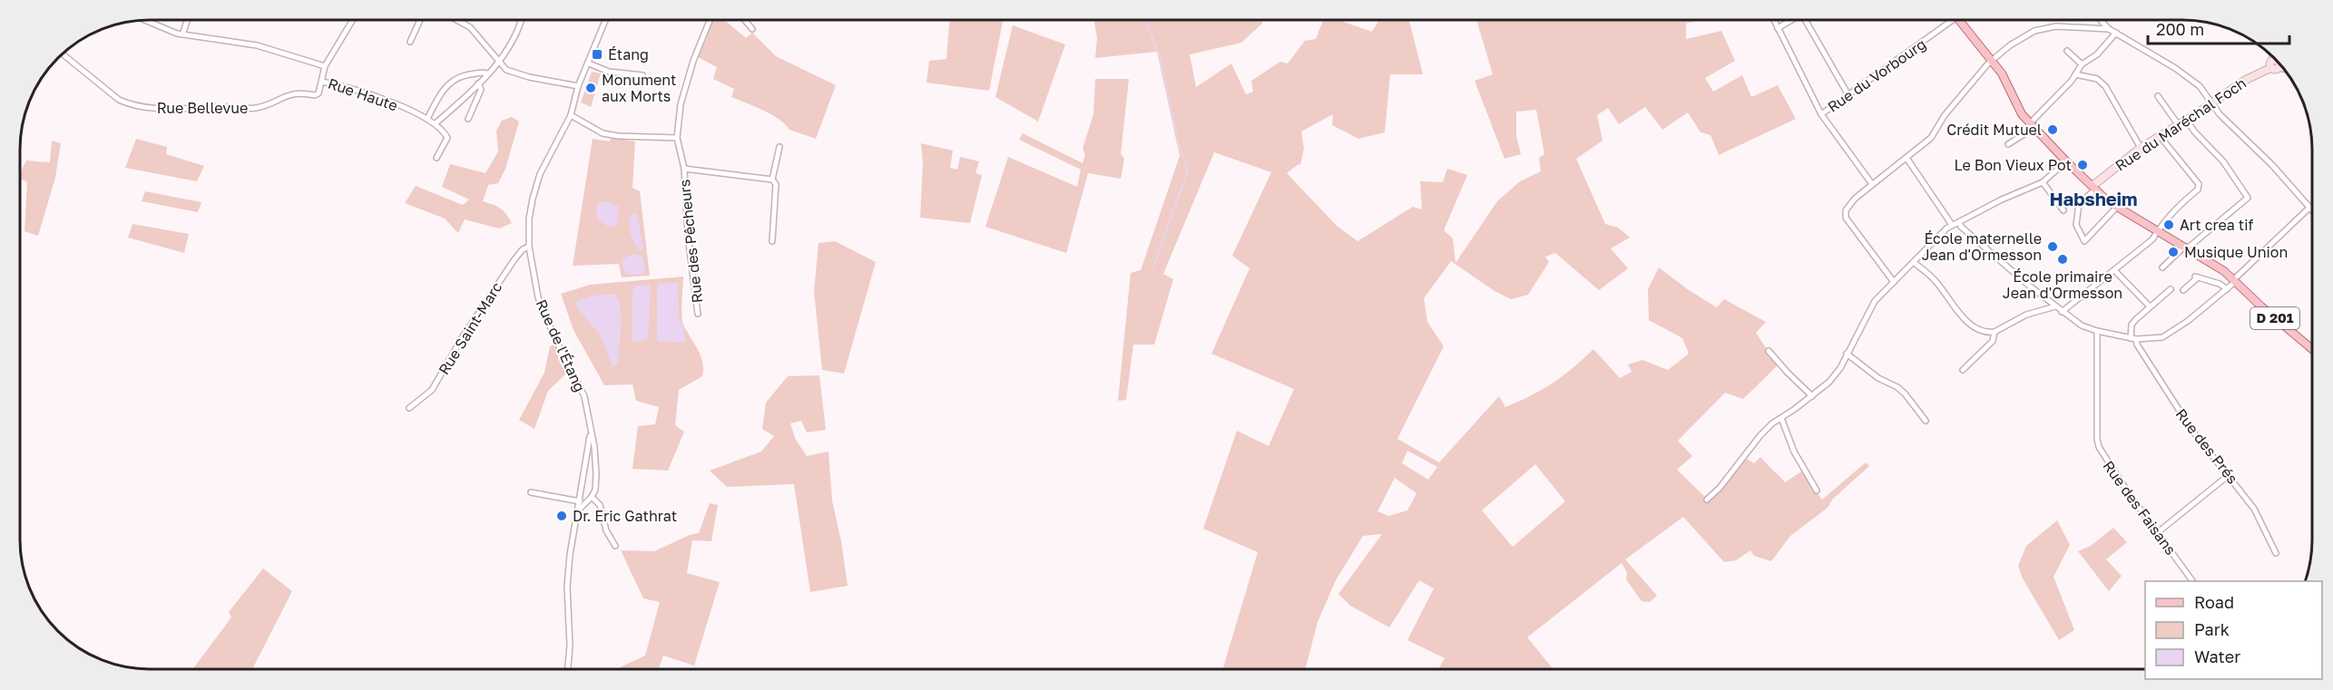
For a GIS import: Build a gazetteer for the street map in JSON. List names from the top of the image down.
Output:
{
  "streets": {
    "main road": ["D 201"],
    "street": [
      "Rue du Vorbourg",
      "Rue Haute",
      "Rue Bellevue",
      "Rue du Maréchal Foch",
      "Rue des Pêcheurs",
      "Rue Saint-Marc",
      "Rue de l'Étang",
      "Rue des Prés",
      "Rue des Faisans"
    ]
  },
  "crossings": [
    ["Rue Haute", "Rue Bellevue"],
    ["Rue du Maréchal Foch", "D 201"],
    ["Rue Saint-Marc", "Rue de l'Étang"]
  ],
  "districts": ["Habsheim"],
  "places": {
    "transit": ["Étang"],
    "other": [
      "Monument aux Morts",
      "Crédit Mutuel",
      "Le Bon Vieux Pot",
      "Art crea tif",
      "École maternelle Jean d'Ormesson",
      "Musique Union",
      "École primaire Jean d'Ormesson",
      "Dr. Eric Gathrat"
    ]
  },
  "legend": ["Road", "Park", "Water"],
  "scale_bar": "200 m"
}
